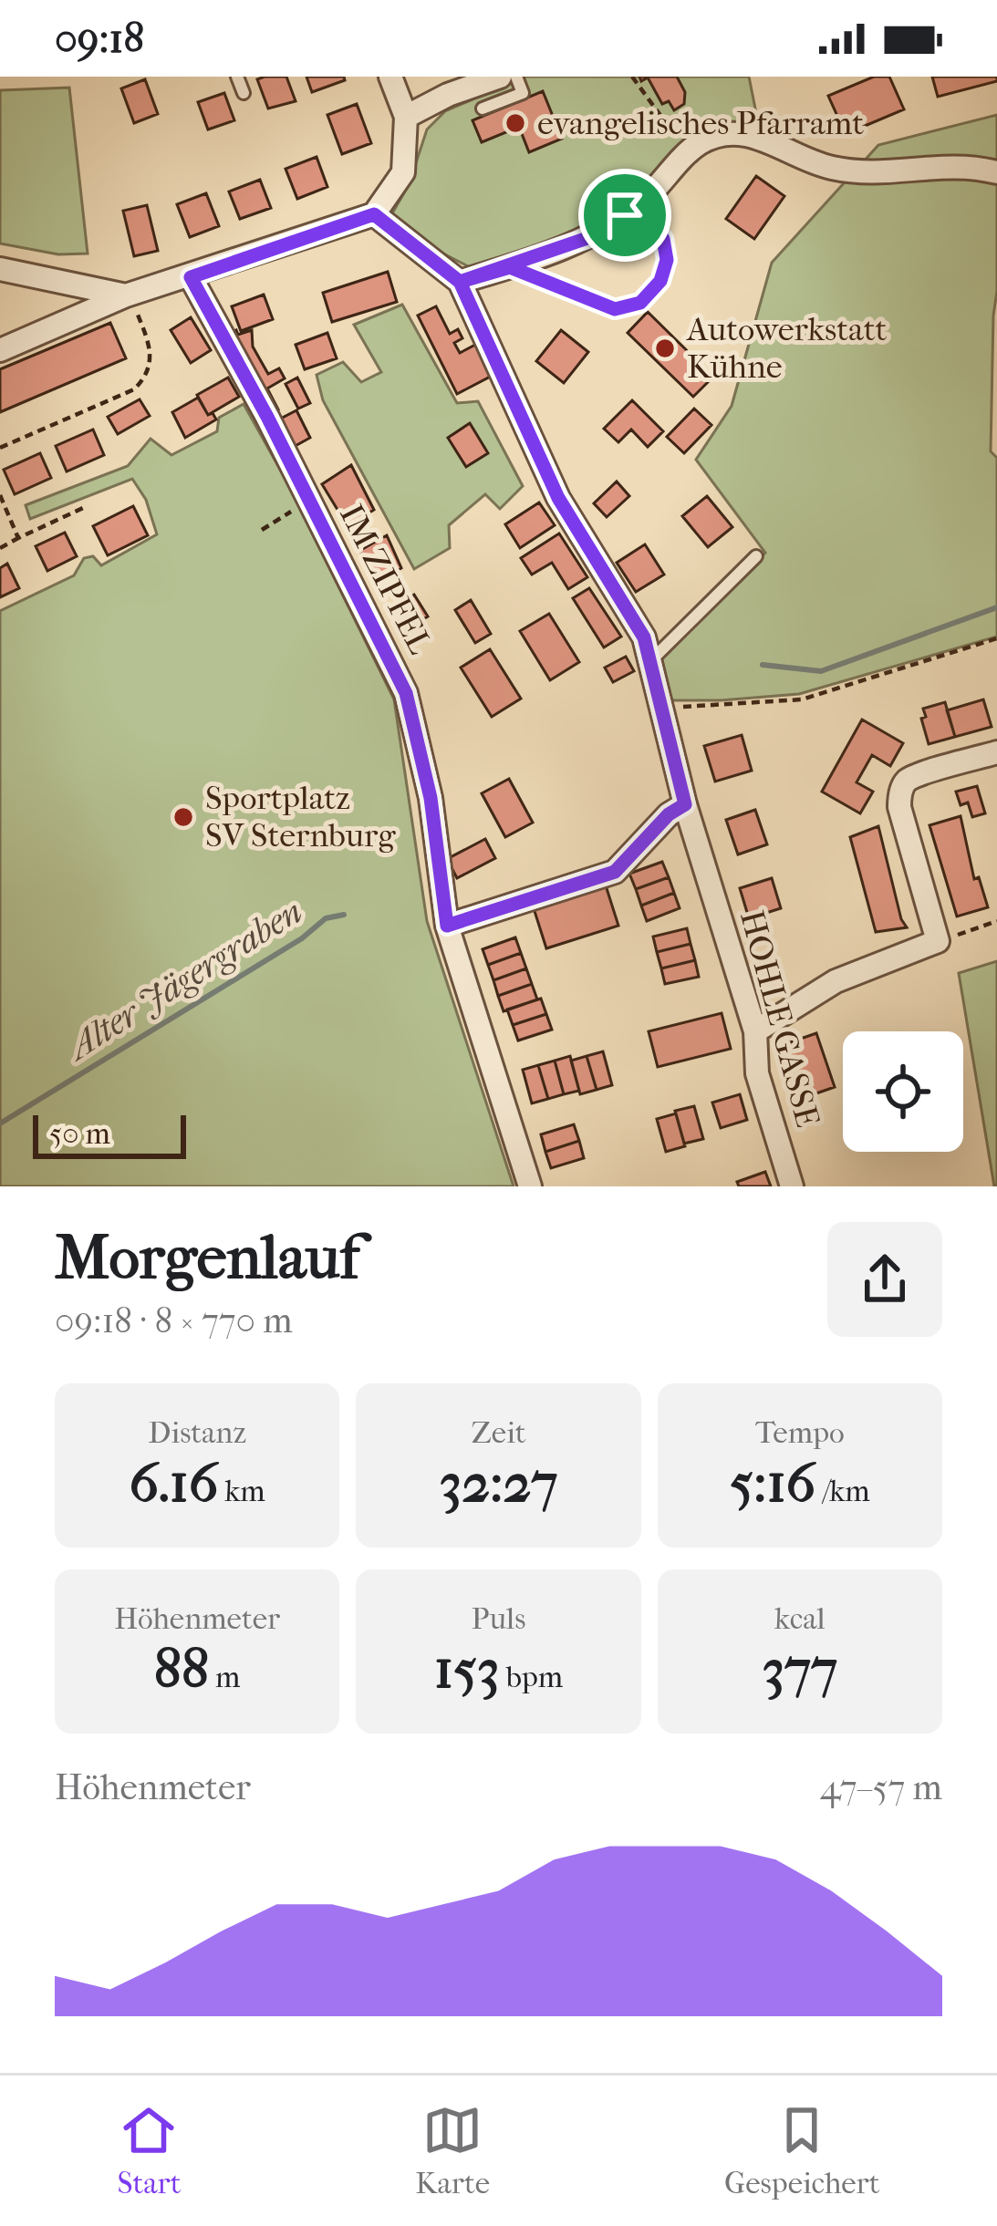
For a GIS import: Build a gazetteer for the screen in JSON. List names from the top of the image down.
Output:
{
  "streets": {
    "street": ["IM ZIPFEL", "HOHLE GASSE"]
  },
  "water": ["Alter Jägergraben"],
  "places": ["evangelisches Pfarramt", "Autowerkstatt Kühne", "Sportplatz SV Sternburg"],
  "scale_bar": "50 m",
  "page": {
    "status": "09:18",
    "scale": "50 m",
    "heading": ["Morgenlauf", "09:18 · 8 × 770 m"],
    "stats": [
      ["Distanz", "6.16 km"],
      ["Zeit", "32:27"],
      ["Tempo", "5:16 /km"],
      ["Höhenmeter", "88 m"],
      ["Puls", "153 bpm"],
      ["kcal", "377"]
    ],
    "chart": ["Höhenmeter", "47–57 m"],
    "tabs": ["Start", "Karte", "Gespeichert"]
  }
}
